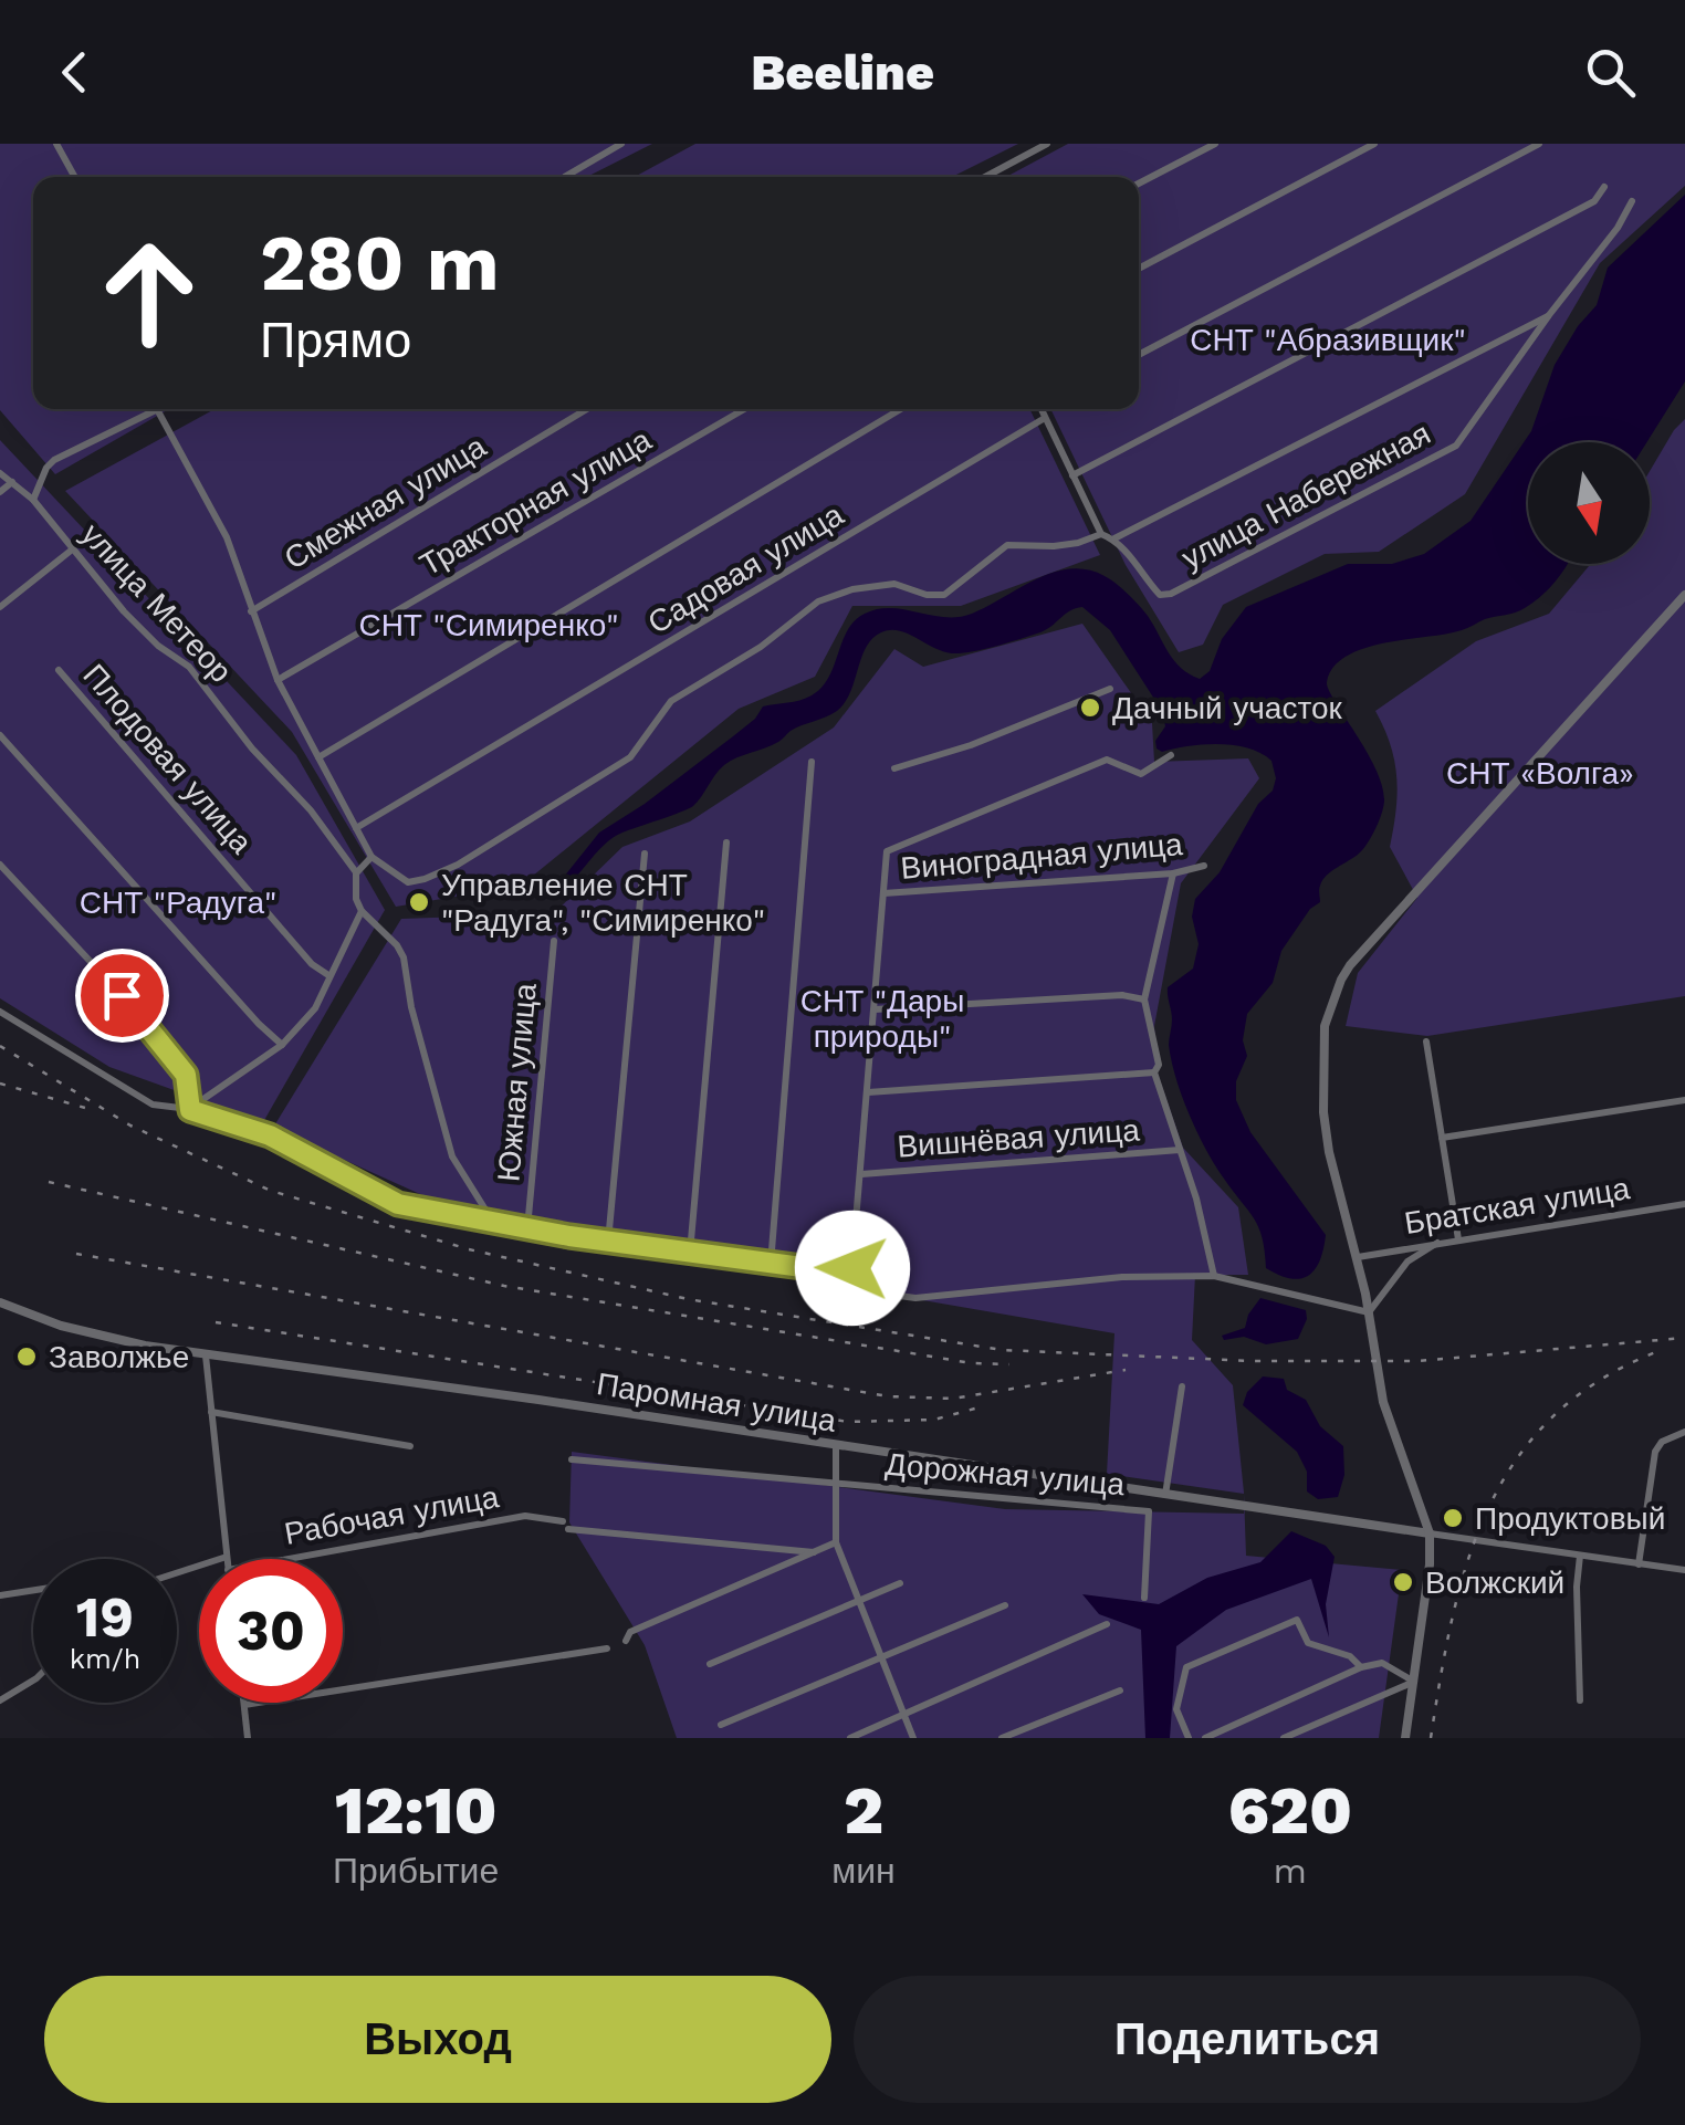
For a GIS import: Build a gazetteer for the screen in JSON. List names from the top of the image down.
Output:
{
  "streets": {
    "street": [
      "улица Набережная",
      "Смежная улица",
      "Тракторная улица",
      "Садовая улица",
      "улица Метеор",
      "Плодовая улица",
      "Виноградная улица",
      "Южная улица",
      "Вишнёвая улица",
      "Братская улица",
      "Паромная улица",
      "Дорожная улица",
      "Рабочая улица"
    ]
  },
  "parks": [
    "СНТ \"Абразивщик\"",
    "СНТ \"Симиренко\"",
    "СНТ «Волга»",
    "СНТ \"Радуга\"",
    "СНТ \"Дары природы\""
  ],
  "places": [
    "Дачный участок",
    "Управление СНТ \"Радуга\", \"Симиренко\"",
    "Заволжье",
    "Продуктовый",
    "Волжский"
  ],
  "north": "bottom",
  "page": {
    "header": "Beeline",
    "turn": ["280 m", "Прямо"],
    "speed": "19 km/h",
    "limit": "30",
    "eta": [
      "12:10",
      "Прибытие",
      "2",
      "мин",
      "620",
      "m"
    ],
    "buttons": ["Выход", "Поделиться"]
  }
}
